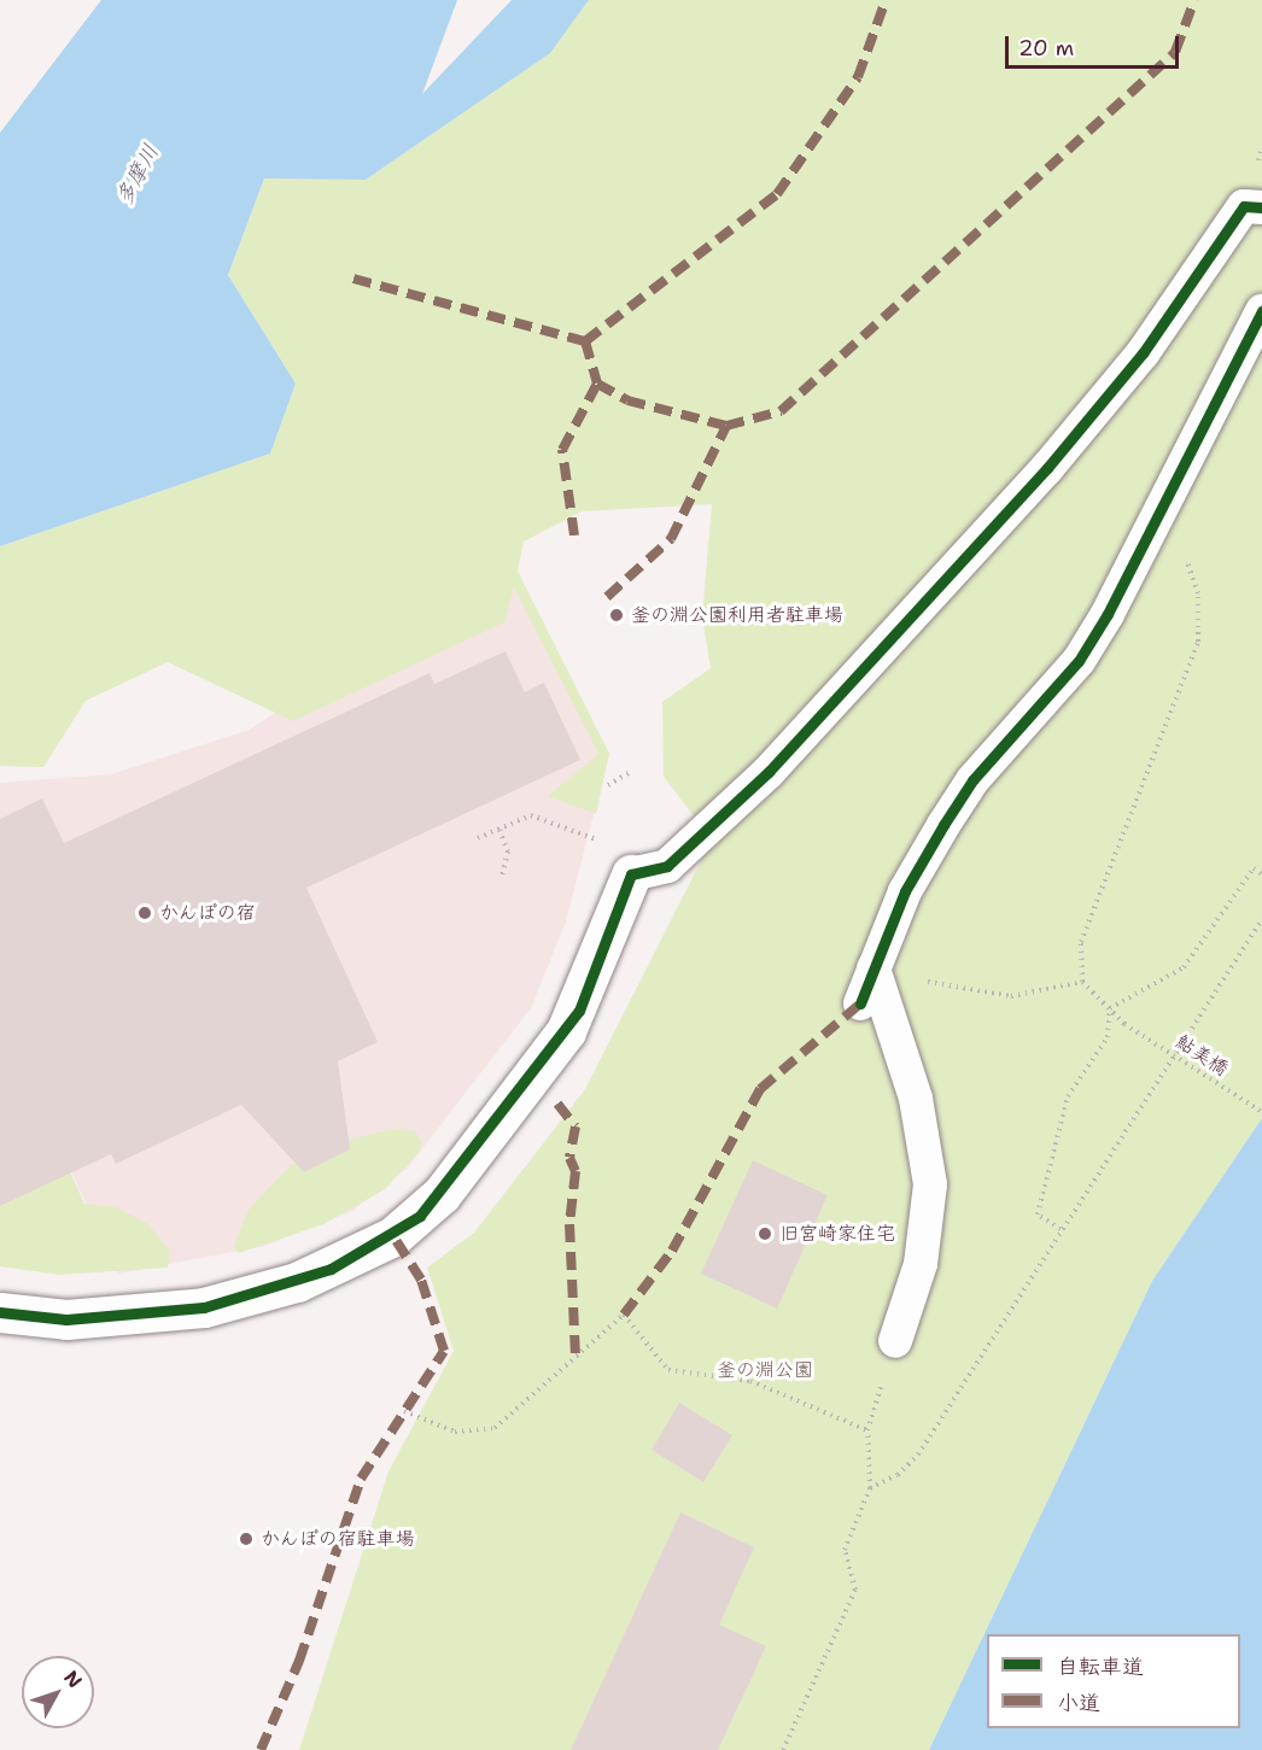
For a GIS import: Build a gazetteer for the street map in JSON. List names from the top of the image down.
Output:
{
  "streets": {
    "path": ["鮎美橋"]
  },
  "water": ["多摩川"],
  "parks": ["釜の淵公園"],
  "places": [
    "釜の淵公園利用者駐車場",
    "かんぽの宿",
    "旧宮崎家住宅",
    "かんぽの宿駐車場"
  ],
  "legend": ["自転車道", "小道"],
  "scale_bar": "20 m",
  "north": "top right"
}
